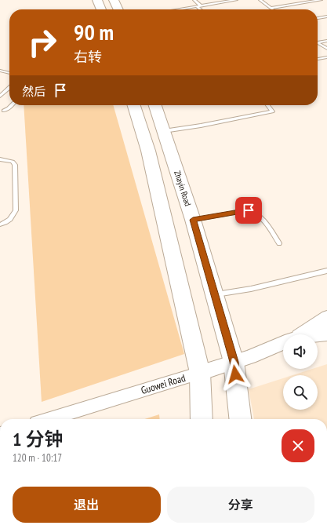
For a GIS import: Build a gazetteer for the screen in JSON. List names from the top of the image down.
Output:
{
  "streets": {
    "main road": ["Zhayin Road"],
    "street": ["Guowei Road"]
  },
  "crossings": [
    ["Zhayin Road", "Guowei Road"]
  ],
  "page": {
    "turn": ["90 m", "右转"],
    "then": "然后",
    "heading": ["1 分钟", "120 m · 10:17"],
    "buttons": ["退出", "分享"]
  }
}
